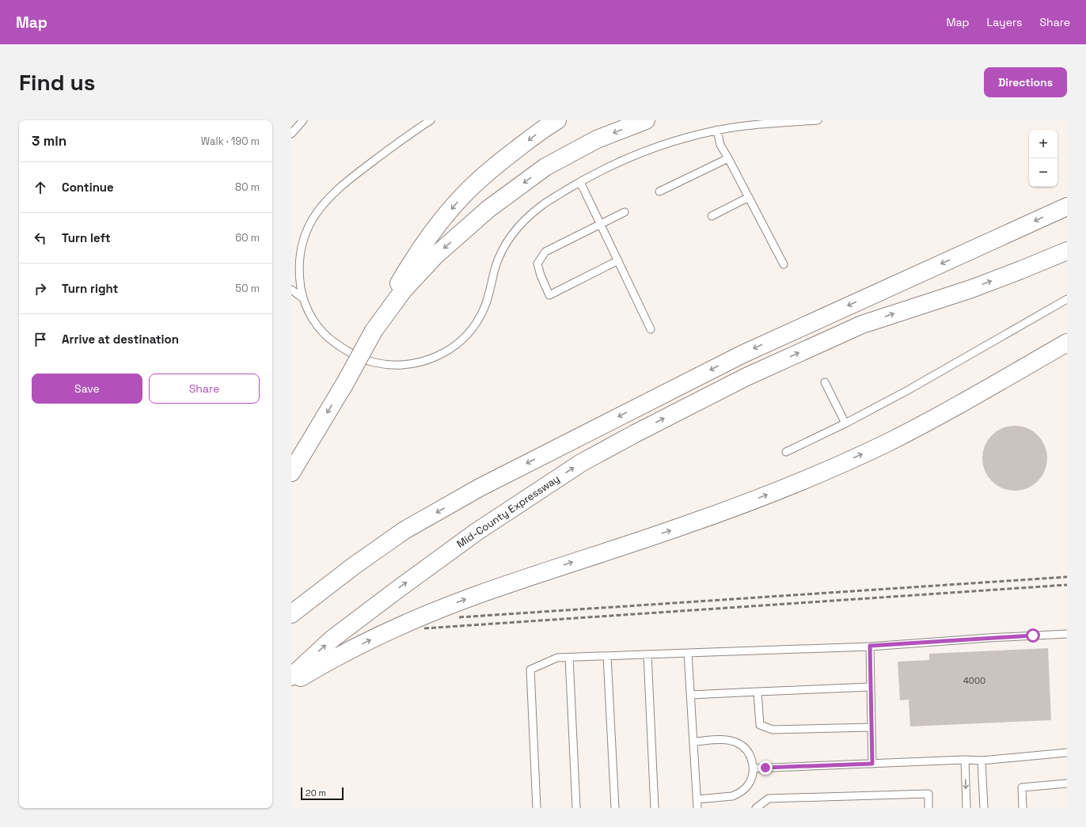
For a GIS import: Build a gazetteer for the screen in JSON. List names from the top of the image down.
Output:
{
  "streets": {
    "highway": ["Mid-County Expressway"]
  },
  "house_numbers": ["4000"],
  "scale_bar": "20 m",
  "page": {
    "header": "Map",
    "nav": ["Map", "Layers", "Share"],
    "buttons": [
      "Directions",
      ["Save", "Share"]
    ],
    "title": "Find us",
    "heading": ["3 min", "Walk · 190 m"],
    "map_buttons": ["+", "−"],
    "list": [
      ["Continue", "80 m"],
      ["Turn left", "60 m"],
      ["Turn right", "50 m"],
      "Arrive at destination"
    ],
    "scale": "20 m"
  }
}
